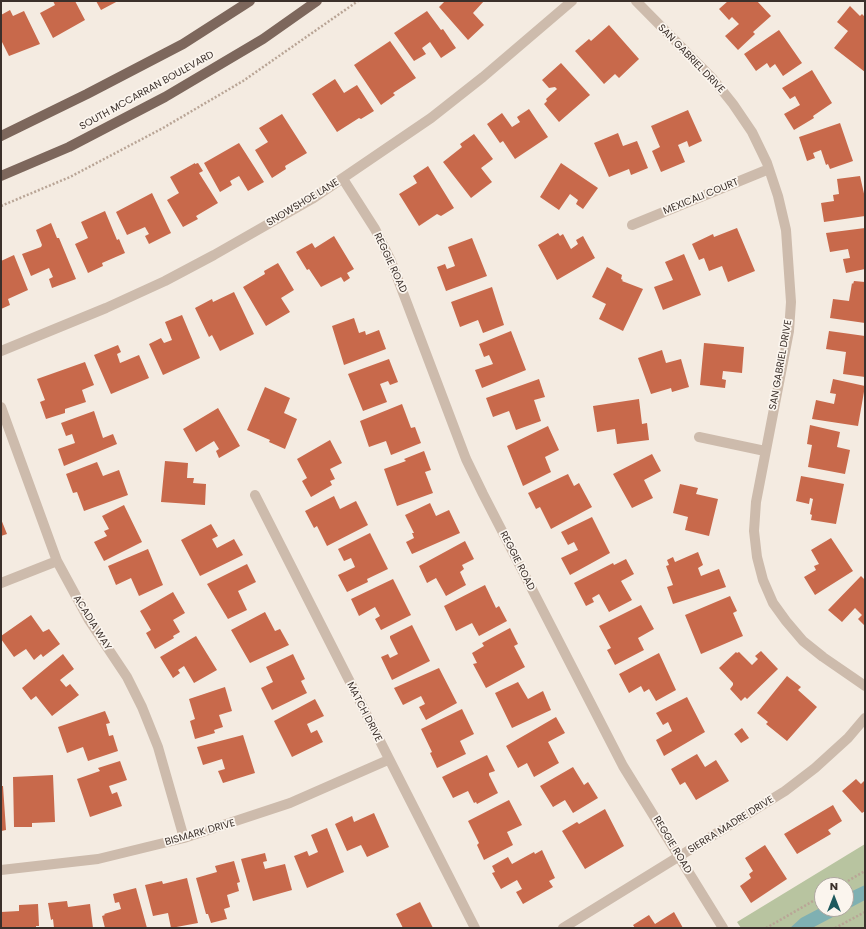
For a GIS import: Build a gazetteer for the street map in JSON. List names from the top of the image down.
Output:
{
  "streets": {
    "main road": ["SOUTH MCCARRAN BOULEVARD"],
    "street": [
      "SAN GABRIEL DRIVE",
      "MEXICALI COURT",
      "SNOWSHOE LANE",
      "REGGIE ROAD",
      "ACADIA WAY",
      "MATCH DRIVE",
      "SIERRA MADRE DRIVE",
      "BISMARK DRIVE"
    ]
  },
  "crossings": [
    ["SAN GABRIEL DRIVE", "MEXICALI COURT"],
    ["SNOWSHOE LANE", "REGGIE ROAD"],
    ["REGGIE ROAD", "SIERRA MADRE DRIVE"],
    ["ACADIA WAY", "BISMARK DRIVE"],
    ["MATCH DRIVE", "BISMARK DRIVE"]
  ],
  "north": "top"
}
